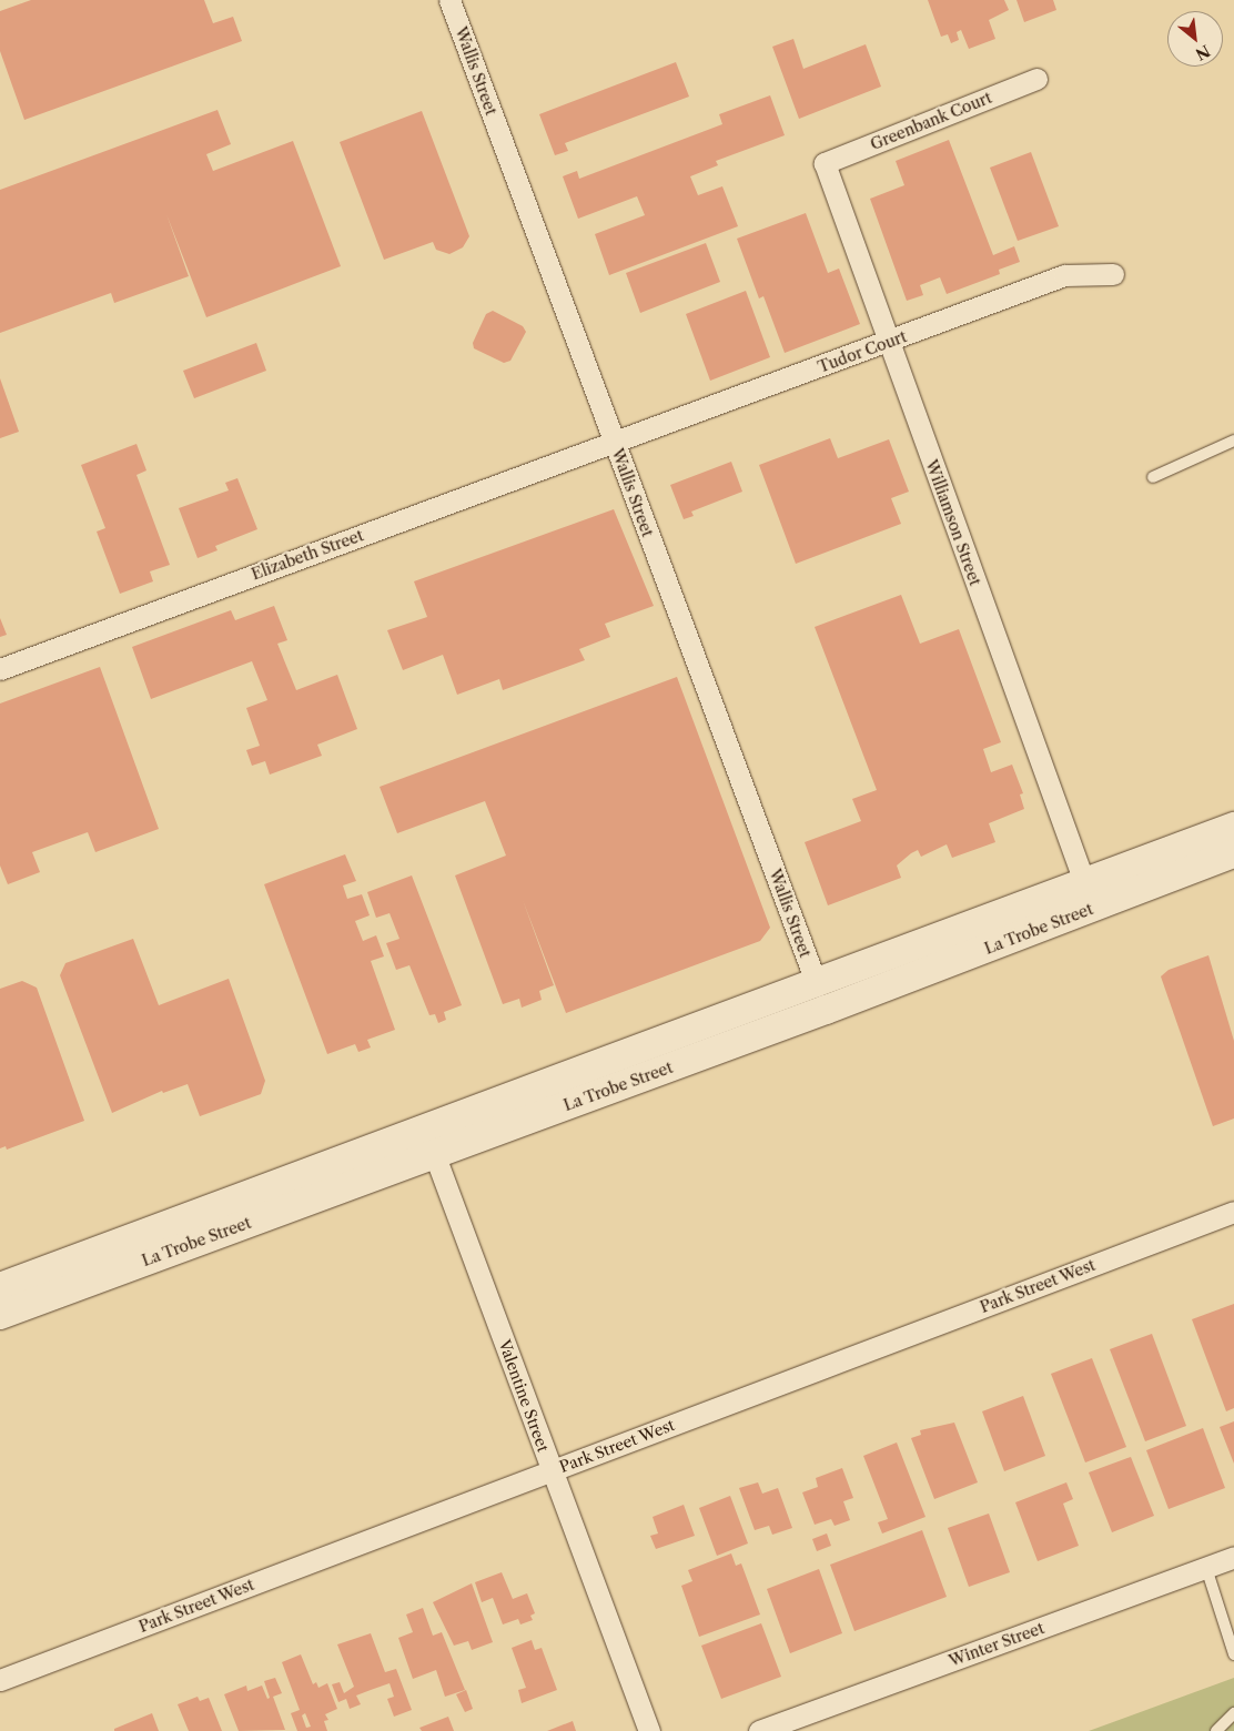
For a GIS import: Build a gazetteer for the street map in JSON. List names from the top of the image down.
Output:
{
  "streets": {
    "main road": ["La Trobe Street"],
    "street": [
      "Wallis Street",
      "Greenbank Court",
      "Tudor Court",
      "Williamson Street",
      "Elizabeth Street",
      "Park Street West",
      "Valentine Street",
      "Winter Street"
    ]
  },
  "crossings": [
    ["Wallis Street", "Tudor Court"],
    ["Wallis Street", "Elizabeth Street"],
    ["Wallis Street", "La Trobe Street"],
    ["Greenbank Court", "Williamson Street"],
    ["Tudor Court", "Williamson Street"],
    ["Tudor Court", "Elizabeth Street"],
    ["Williamson Street", "La Trobe Street"],
    ["La Trobe Street", "Valentine Street"],
    ["Park Street West", "Valentine Street"]
  ],
  "north": "bottom right"
}
